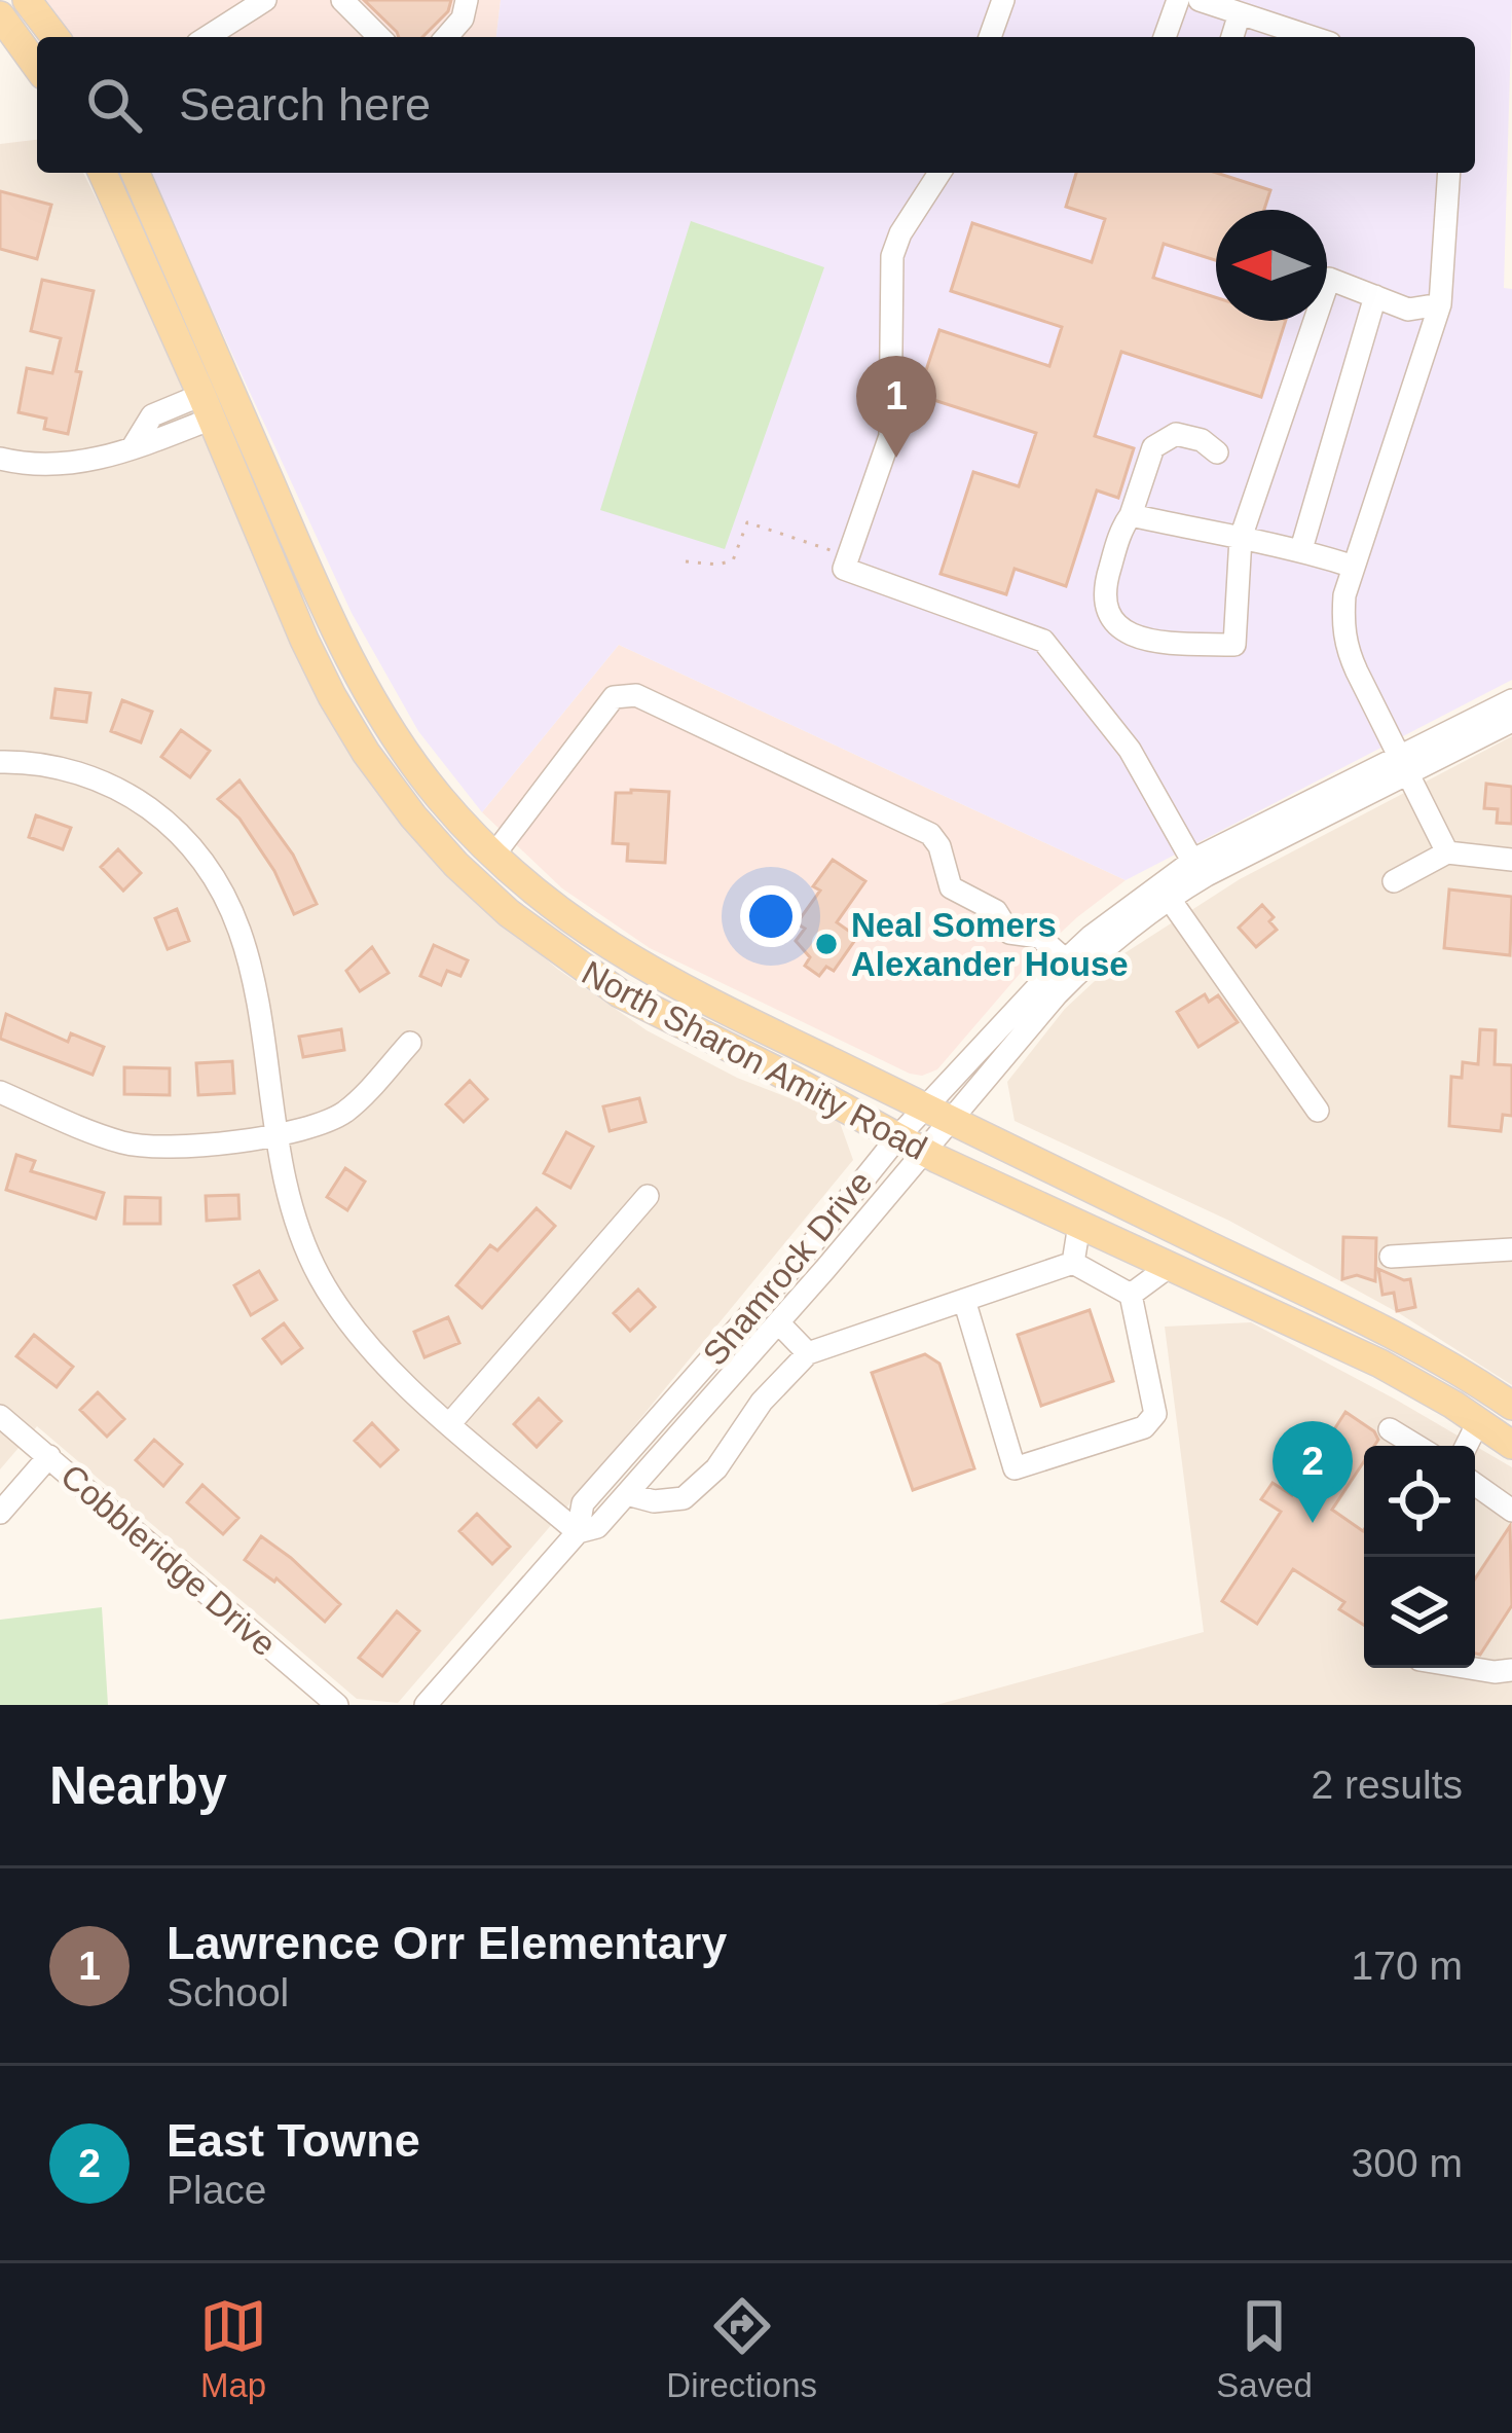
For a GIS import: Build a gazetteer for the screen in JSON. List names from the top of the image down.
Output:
{
  "streets": {
    "main road": ["North Sharon Amity Road"],
    "street": ["Shamrock Drive", "Cobbleridge Drive"]
  },
  "crossings": [
    ["North Sharon Amity Road", "Shamrock Drive"]
  ],
  "places": ["Neal Somers Alexander House"],
  "north": "left",
  "page": {
    "search": "Search here",
    "pins": ["1", "2"],
    "heading": ["Nearby", "2 results"],
    "list": [
      {
        "mark": "1",
        "name": "Lawrence Orr Elementary",
        "note": "School",
        "value": "170 m"
      },
      {
        "mark": "2",
        "name": "East Towne",
        "note": "Place",
        "value": "300 m"
      }
    ],
    "nav": ["Map", "Directions", "Saved"]
  }
}
